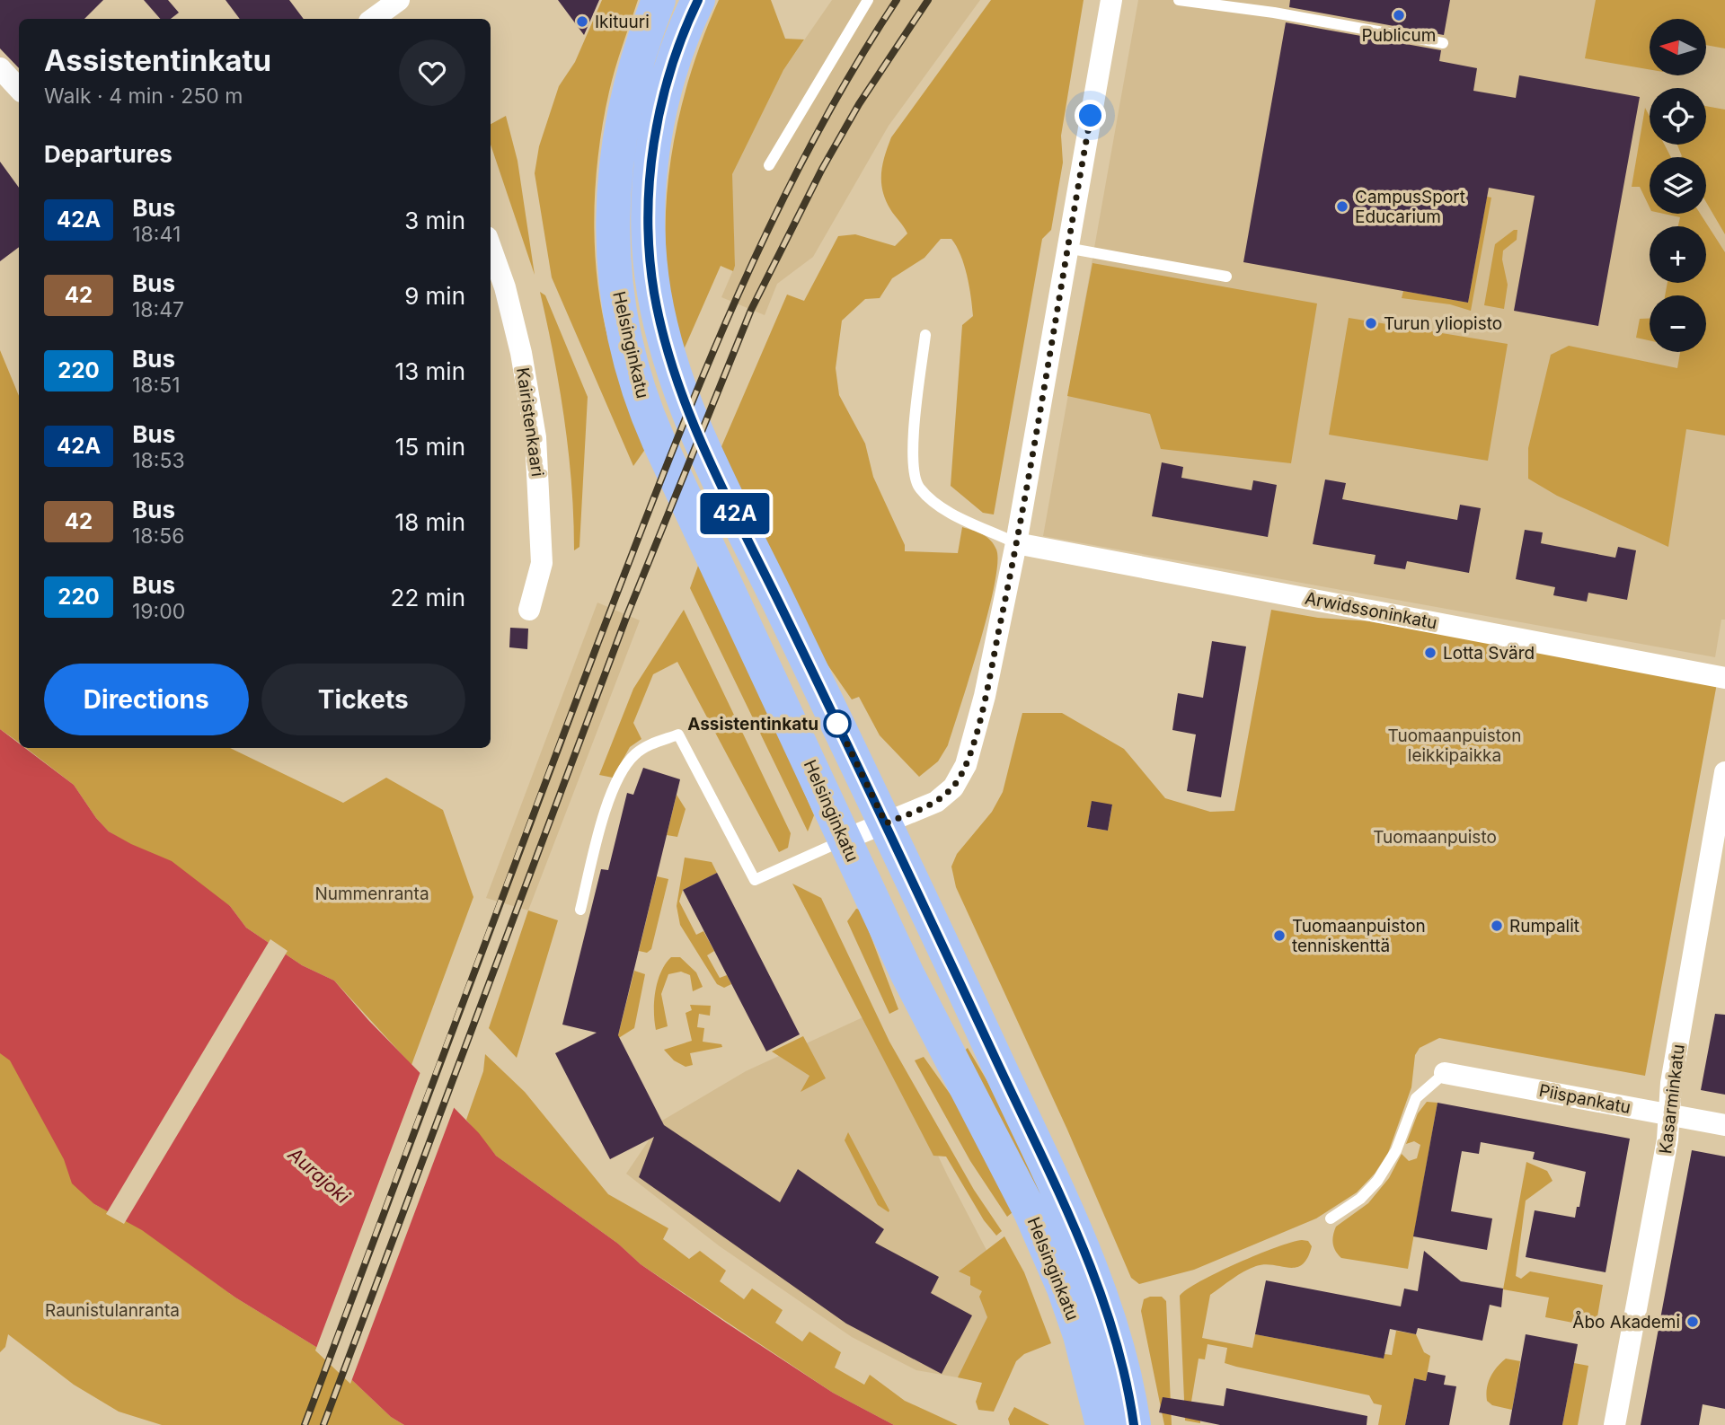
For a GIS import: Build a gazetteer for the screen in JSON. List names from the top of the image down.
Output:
{
  "streets": {
    "main road": ["Helsinginkatu"],
    "street": [
      "Kairistenkaari",
      "Arwidssoninkatu",
      "Piispankatu",
      "Kasarminkatu"
    ]
  },
  "crossings": [
    ["Piispankatu", "Kasarminkatu"]
  ],
  "water": ["Aurajoki"],
  "parks": [
    "Tuomaanpuiston leikkipaikka",
    "Tuomaanpuisto",
    "Nummenranta",
    "Raunistulanranta"
  ],
  "places": [
    "Publicum",
    "Ikituuri",
    "CampusSport Educarium",
    "Turun yliopisto",
    "Lotta Svärd",
    "Assistentinkatu",
    "Rumpalit",
    "Tuomaanpuiston tenniskenttä",
    "Åbo Akademi"
  ],
  "lines": ["bus line 42A"],
  "north": "left",
  "page": {
    "on_map": "42A",
    "map_buttons": ["+", "−"],
    "heading": [
      ["Assistentinkatu", "Walk · 4 min · 250 m"],
      "Departures"
    ],
    "list": [
      {
        "mark": "42A",
        "name": "Bus",
        "note": "18:41",
        "value": "3 min"
      },
      {
        "mark": "42",
        "name": "Bus",
        "note": "18:47",
        "value": "9 min"
      },
      {
        "mark": "220",
        "name": "Bus",
        "note": "18:51",
        "value": "13 min"
      },
      {
        "mark": "42A",
        "name": "Bus",
        "note": "18:53",
        "value": "15 min"
      },
      {
        "mark": "42",
        "name": "Bus",
        "note": "18:56",
        "value": "18 min"
      },
      {
        "mark": "220",
        "name": "Bus",
        "note": "19:00",
        "value": "22 min"
      }
    ],
    "buttons": ["Directions", "Tickets"]
  }
}
